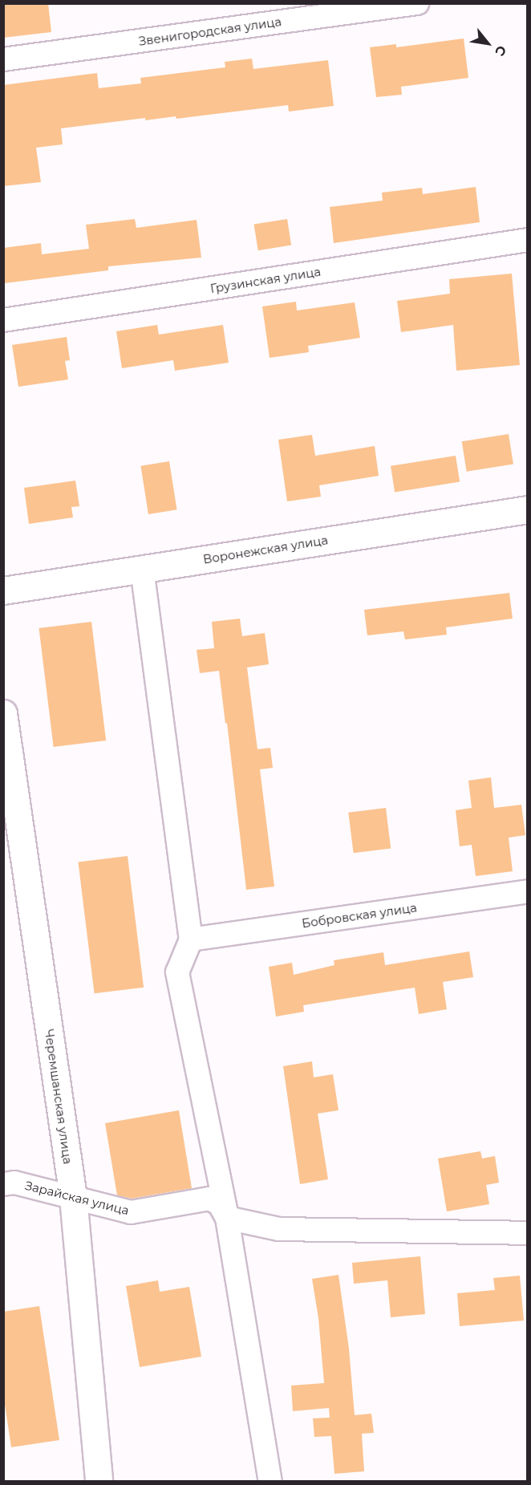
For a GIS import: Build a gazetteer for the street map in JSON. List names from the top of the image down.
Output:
{
  "streets": {
    "street": [
      "Звенигородская улица",
      "Грузинская улица",
      "Воронежская улица",
      "Бобровская улица",
      "Черемшанская улица",
      "Зарайская улица"
    ]
  },
  "crossings": [
    ["Черемшанская улица", "Зарайская улица"]
  ],
  "north": "bottom right"
}
